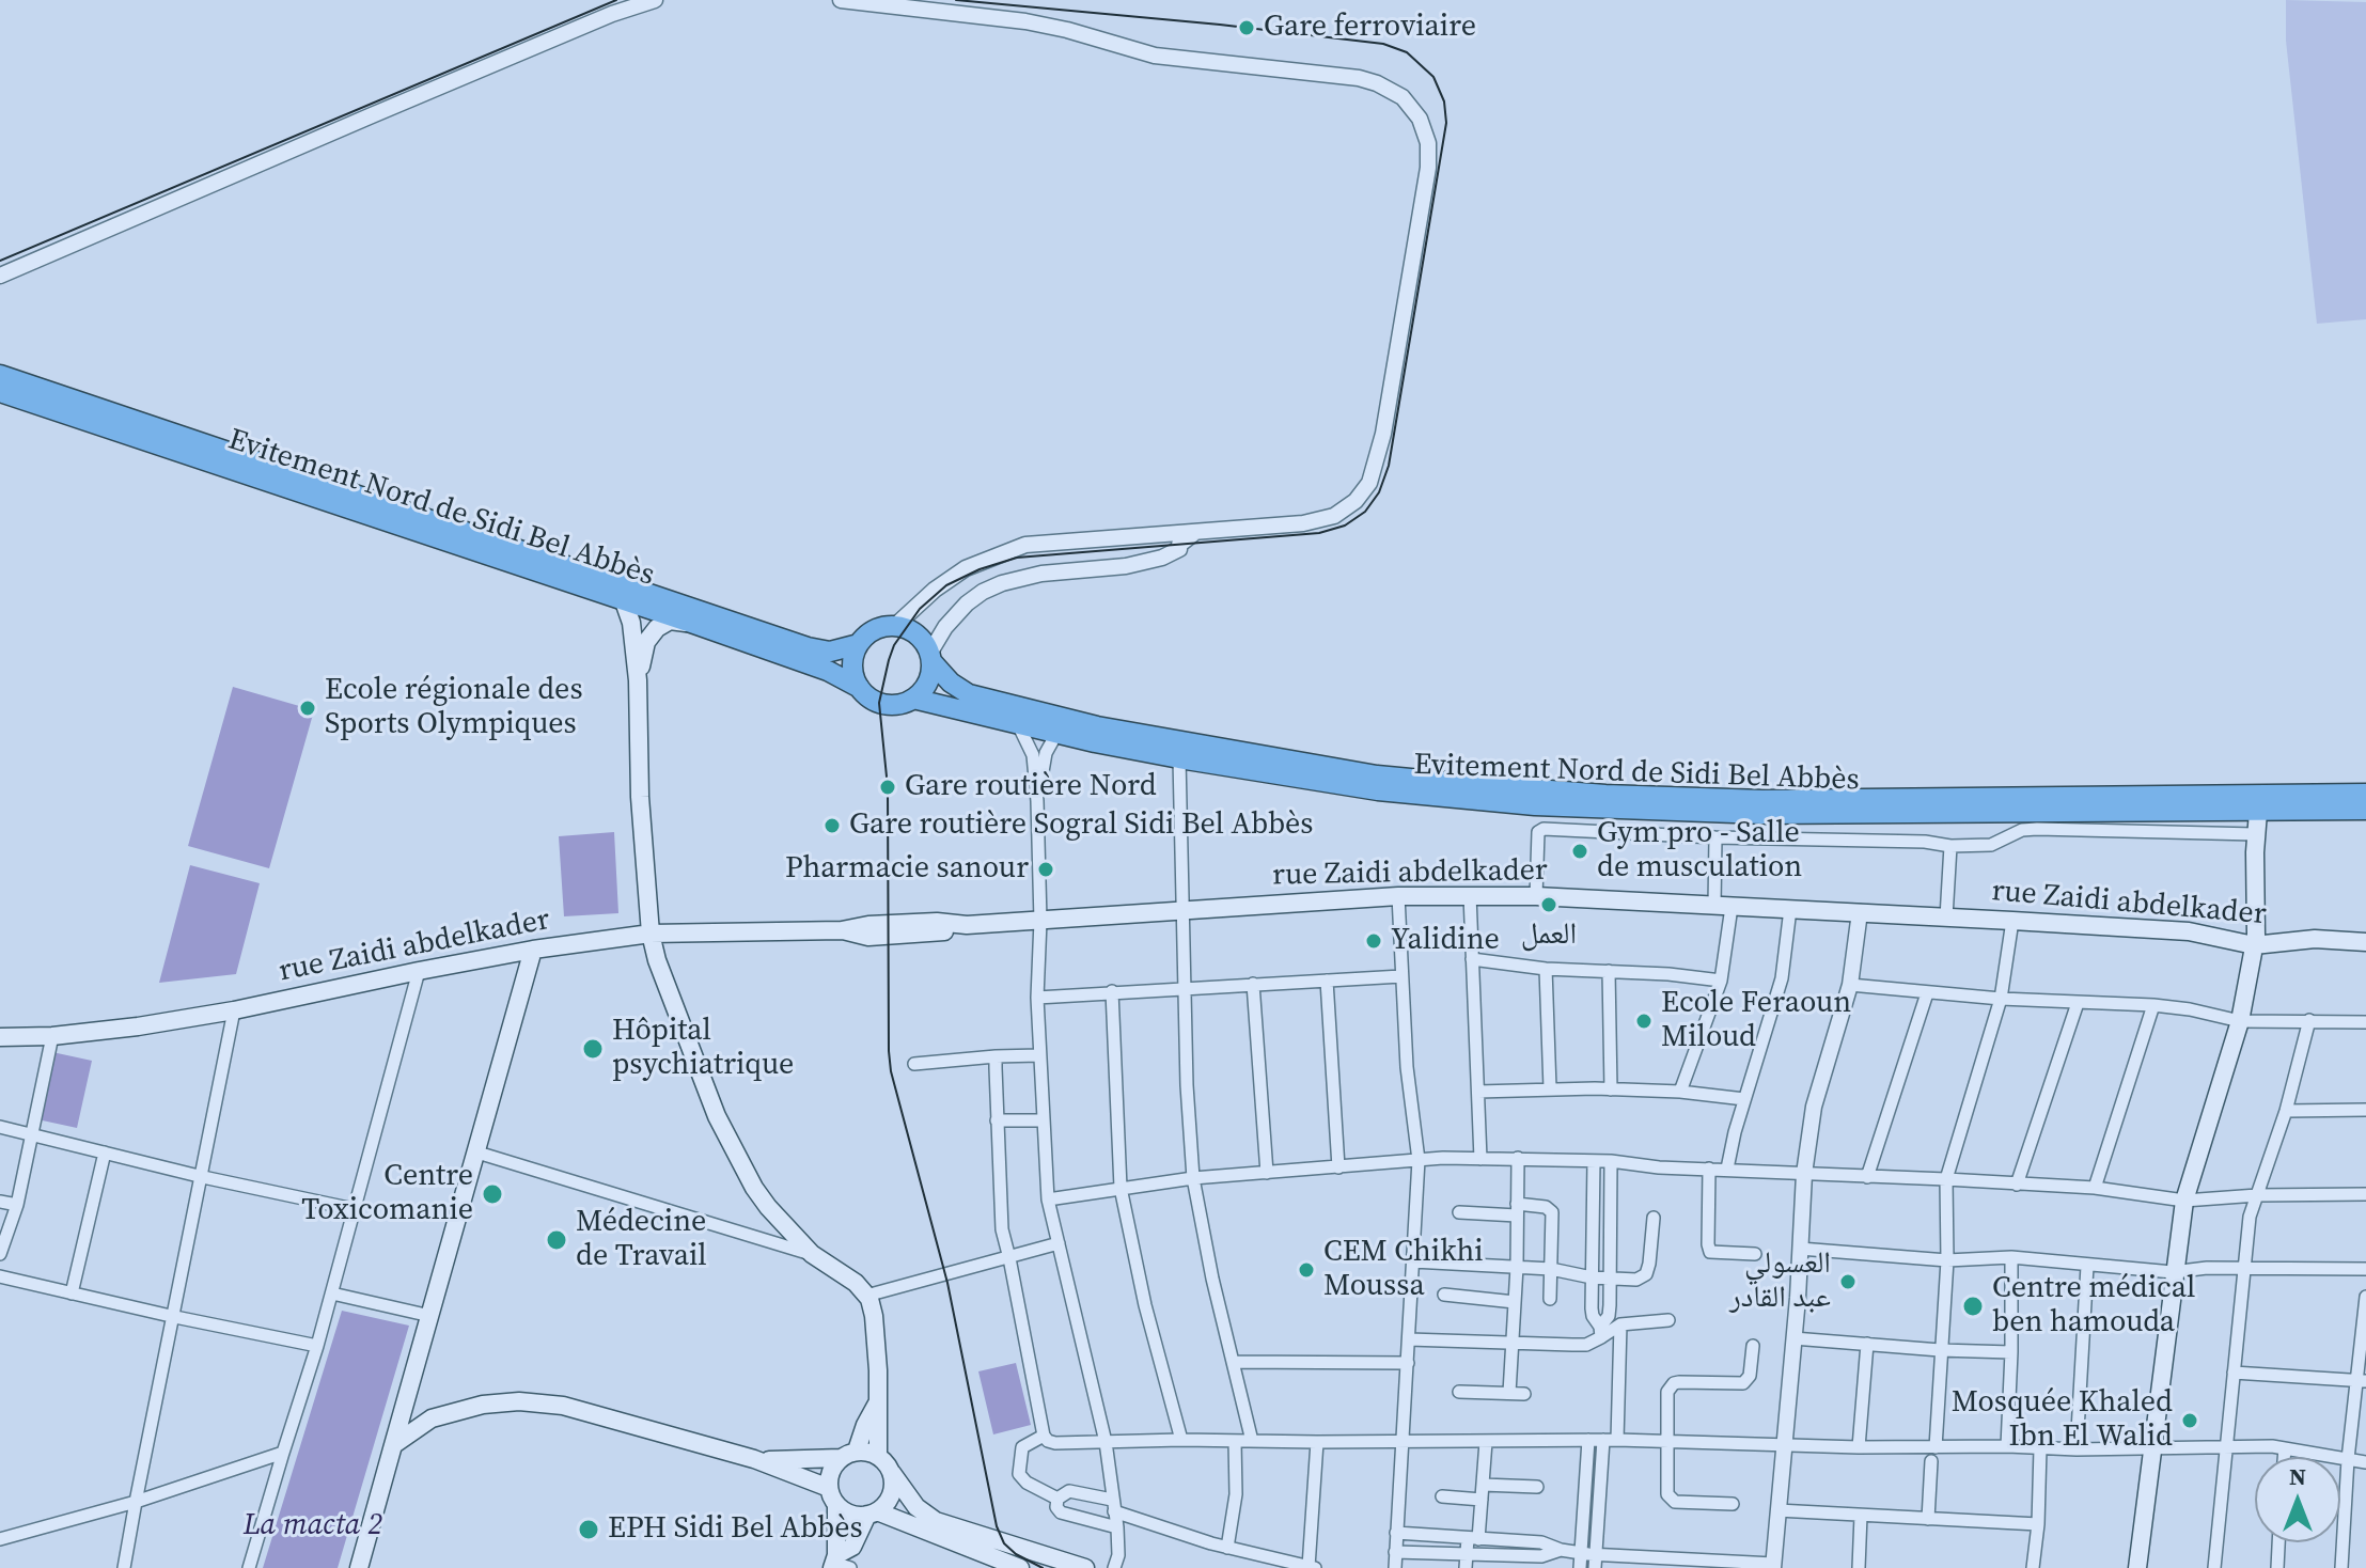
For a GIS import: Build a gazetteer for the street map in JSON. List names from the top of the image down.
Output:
{
  "streets": {
    "highway": ["Evitement Nord de Sidi Bel Abbès"],
    "main road": ["rue Zaidi abdelkader"]
  },
  "parks": ["La macta 2"],
  "places": [
    "Gare ferroviaire",
    "Ecole régionale des Sports Olympiques",
    "Gare routière Nord",
    "Gare routière Sogral Sidi Bel Abbès",
    "Gym pro - Salle de musculation",
    "Pharmacie sanour",
    "العمل",
    "Yalidine",
    "Ecole Feraoun Miloud",
    "Hôpital psychiatrique",
    "Centre Toxicomanie",
    "Médecine de Travail",
    "CEM Chikhi Moussa",
    "العسولي عبد القادر",
    "Centre médical ben hamouda",
    "Mosquée Khaled Ibn El Walid",
    "EPH Sidi Bel Abbès"
  ],
  "north": "top"
}
